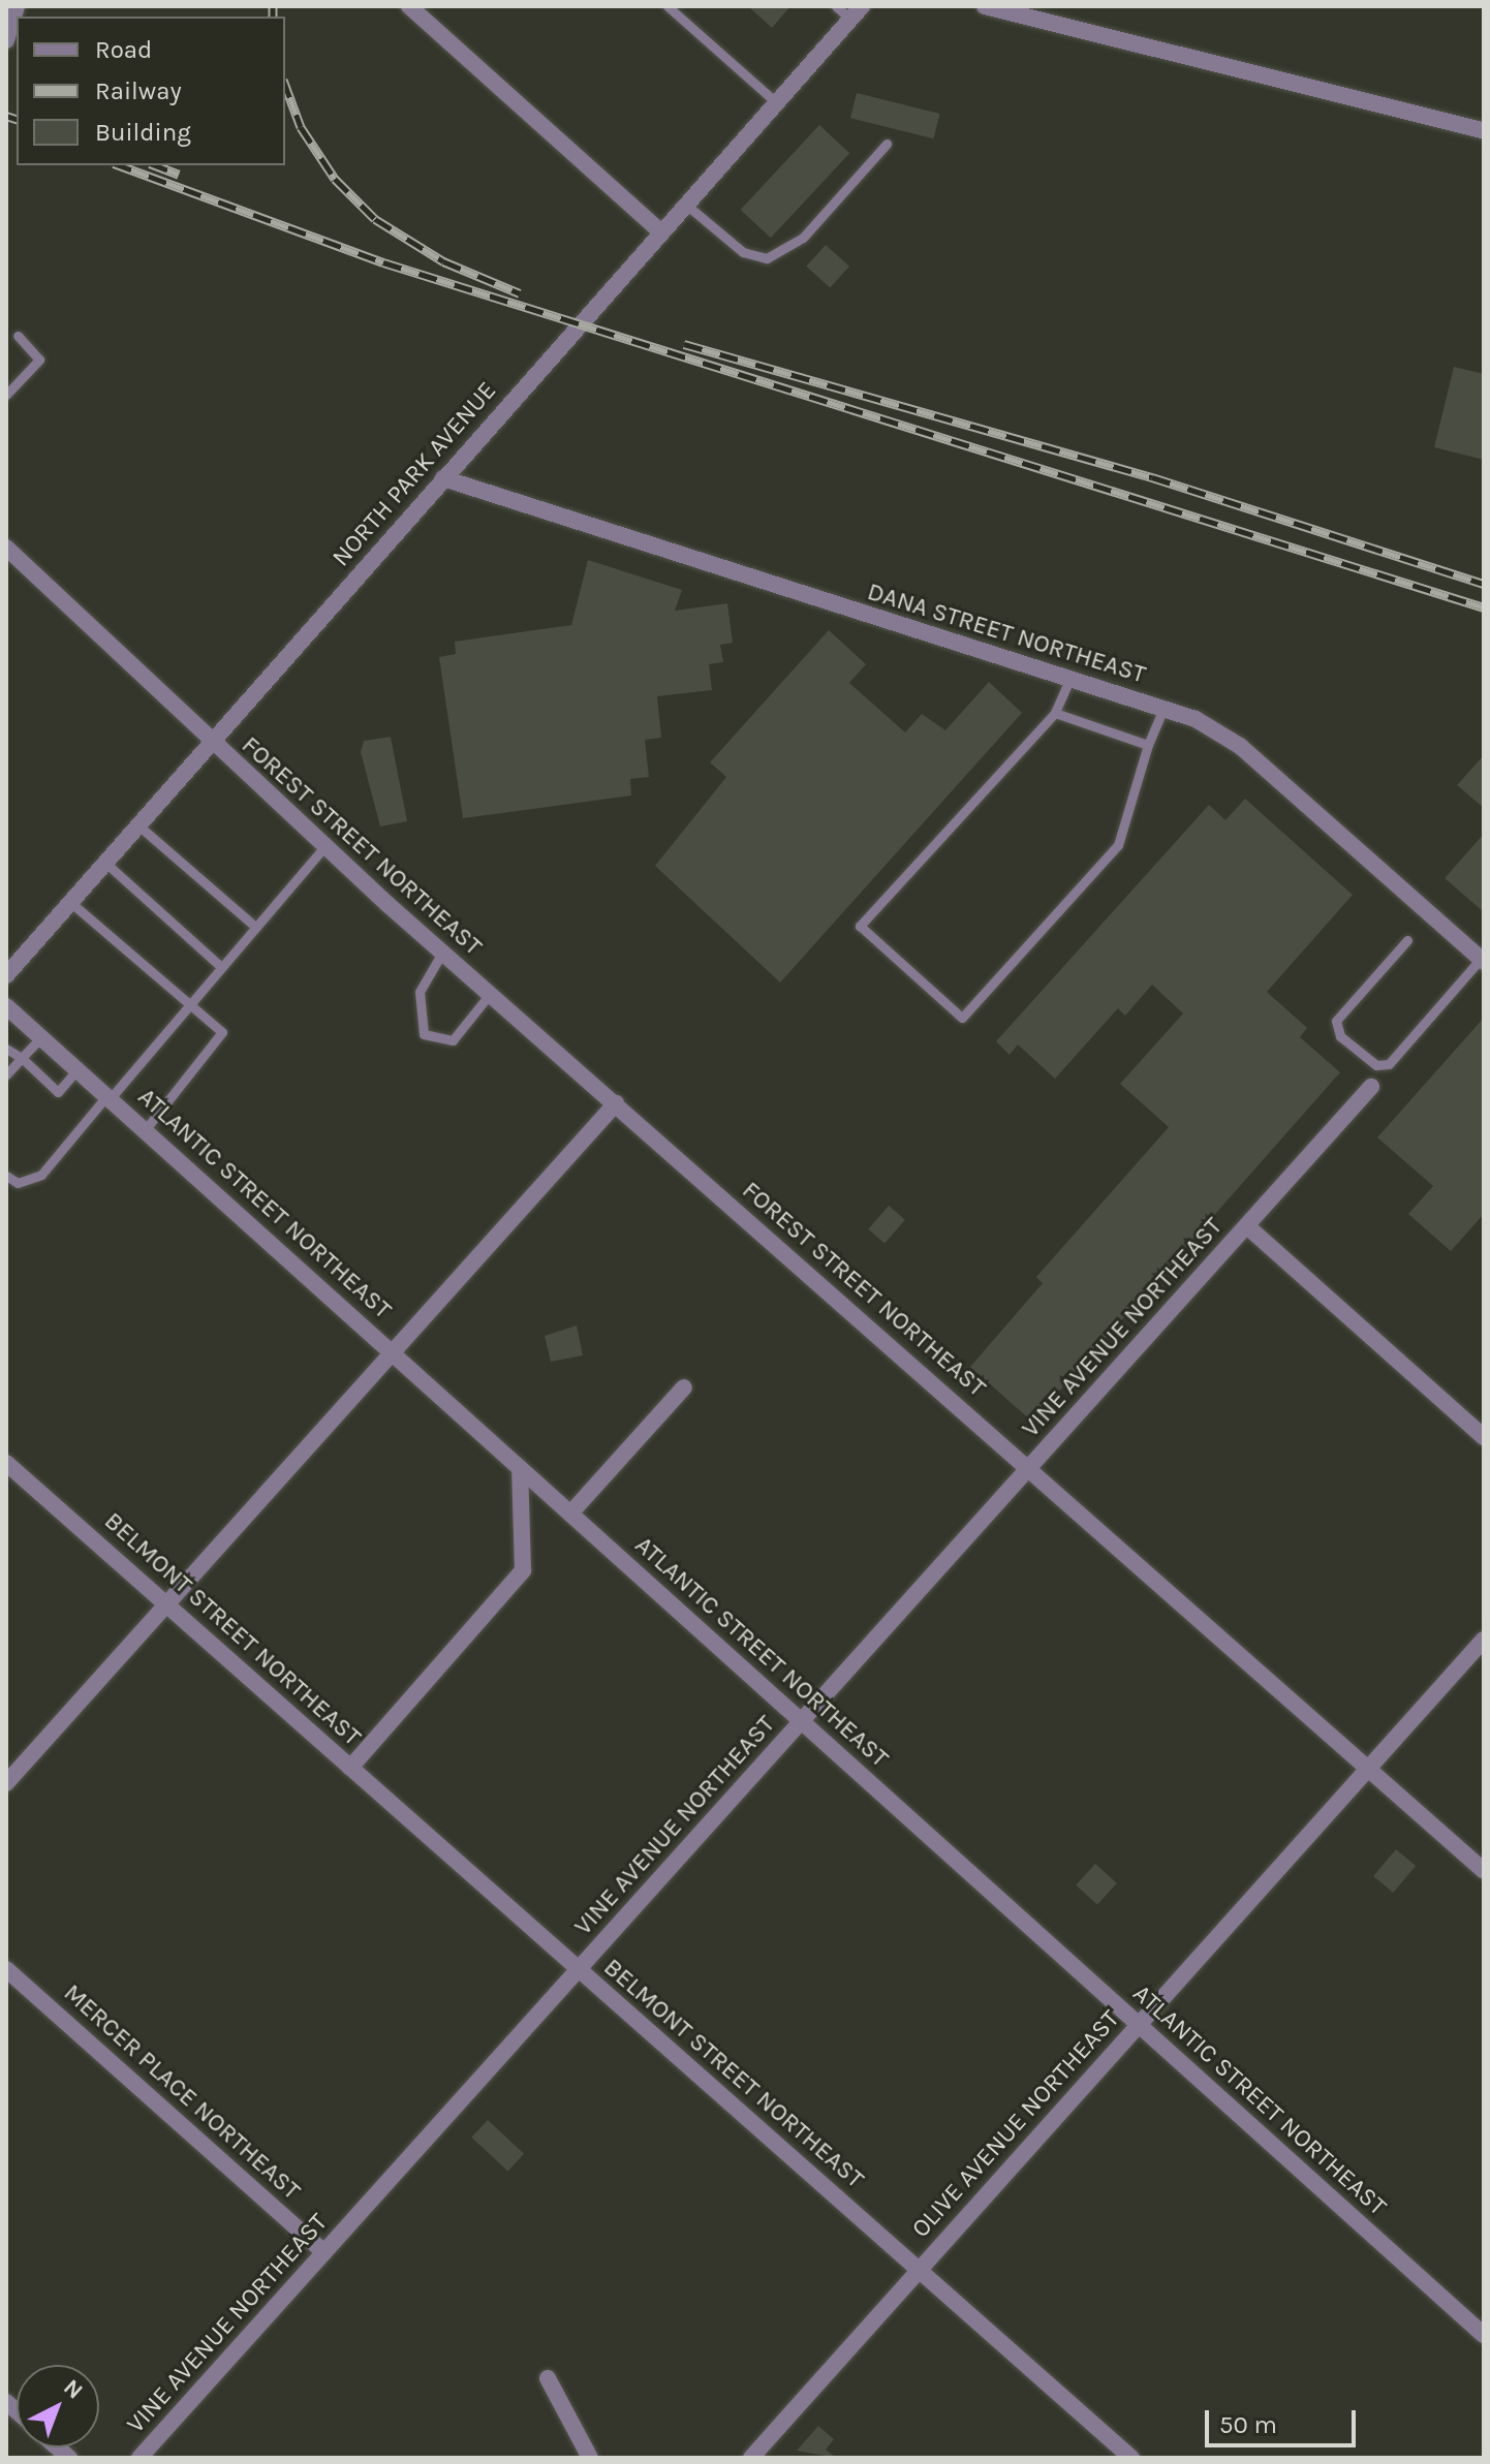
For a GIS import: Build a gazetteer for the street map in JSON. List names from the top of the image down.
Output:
{
  "streets": {
    "street": [
      "NORTH PARK AVENUE",
      "DANA STREET NORTHEAST",
      "FOREST STREET NORTHEAST",
      "ATLANTIC STREET NORTHEAST",
      "VINE AVENUE NORTHEAST",
      "BELMONT STREET NORTHEAST",
      "MERCER PLACE NORTHEAST",
      "OLIVE AVENUE NORTHEAST"
    ]
  },
  "crossings": [
    ["NORTH PARK AVENUE", "DANA STREET NORTHEAST"],
    ["NORTH PARK AVENUE", "FOREST STREET NORTHEAST"],
    ["FOREST STREET NORTHEAST", "VINE AVENUE NORTHEAST"],
    ["FOREST STREET NORTHEAST", "OLIVE AVENUE NORTHEAST"],
    ["ATLANTIC STREET NORTHEAST", "VINE AVENUE NORTHEAST"],
    ["ATLANTIC STREET NORTHEAST", "OLIVE AVENUE NORTHEAST"],
    ["VINE AVENUE NORTHEAST", "BELMONT STREET NORTHEAST"],
    ["VINE AVENUE NORTHEAST", "MERCER PLACE NORTHEAST"],
    ["BELMONT STREET NORTHEAST", "OLIVE AVENUE NORTHEAST"]
  ],
  "legend": ["Road", "Railway", "Building"],
  "scale_bar": "50 m",
  "north": "top right"
}
